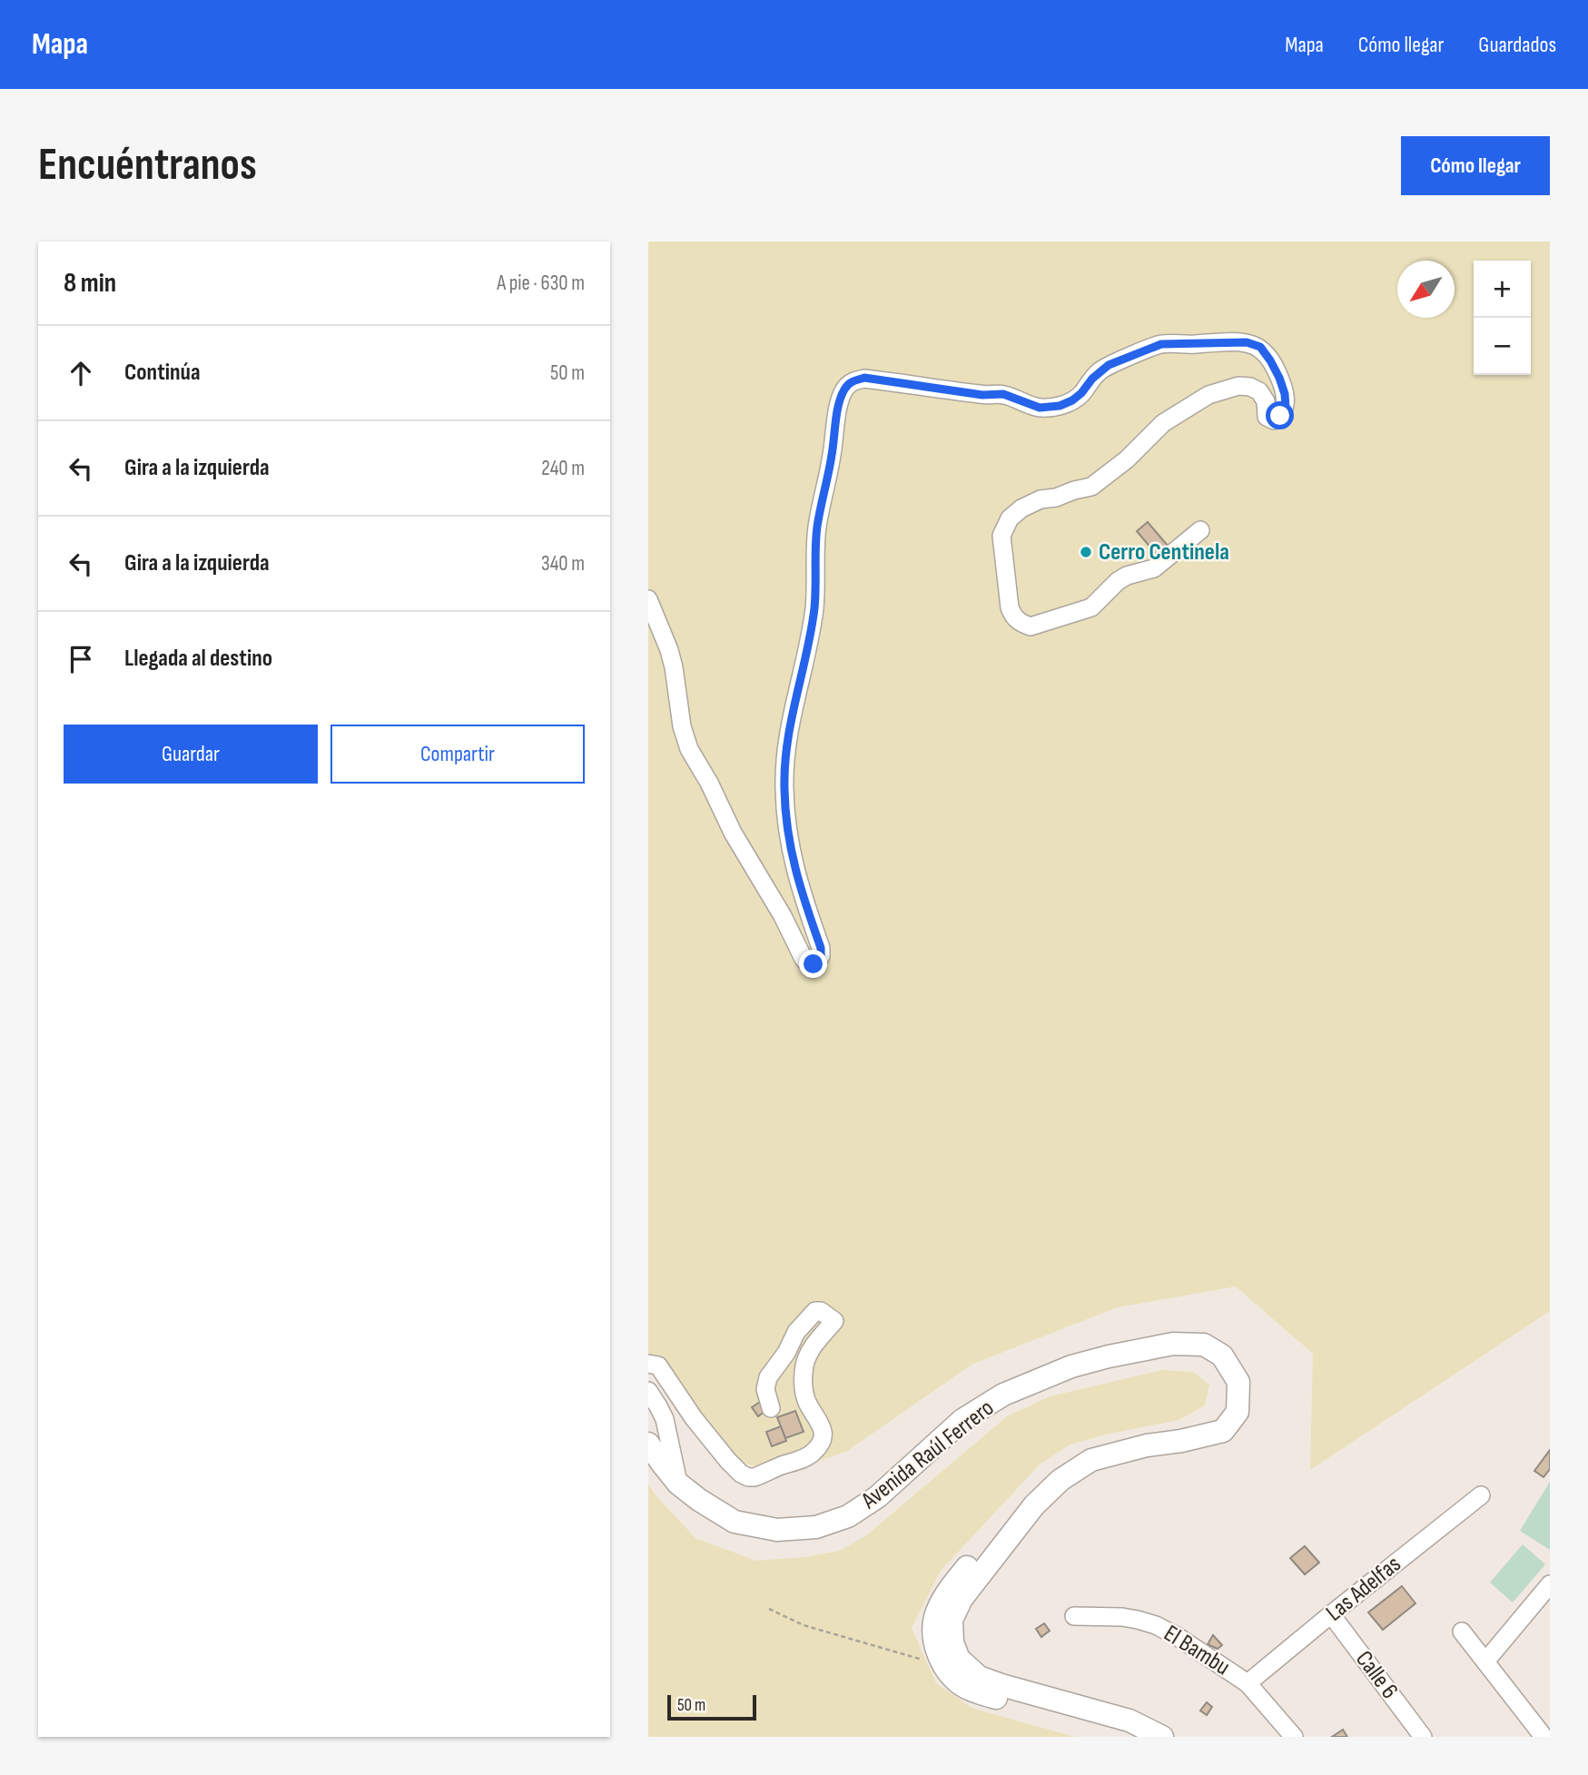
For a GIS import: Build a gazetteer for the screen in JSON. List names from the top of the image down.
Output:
{
  "streets": {
    "main road": ["Avenida Raúl Ferrero"],
    "street": ["Las Adelfas", "El Bambu", "Calle 6"]
  },
  "crossings": [
    ["Las Adelfas", "El Bambu"],
    ["Las Adelfas", "Calle 6"]
  ],
  "places": ["Cerro Centinela"],
  "scale_bar": "50 m",
  "north": "bottom left",
  "page": {
    "header": "Mapa",
    "nav": ["Mapa", "Cómo llegar", "Guardados"],
    "buttons": [
      "Cómo llegar",
      ["Guardar", "Compartir"]
    ],
    "title": "Encuéntranos",
    "heading": ["8 min", "A pie · 630 m"],
    "map_buttons": ["+", "−"],
    "list": [
      ["Continúa", "50 m"],
      ["Gira a la izquierda", "240 m"],
      ["Gira a la izquierda", "340 m"],
      "Llegada al destino"
    ],
    "scale": "50 m"
  }
}
